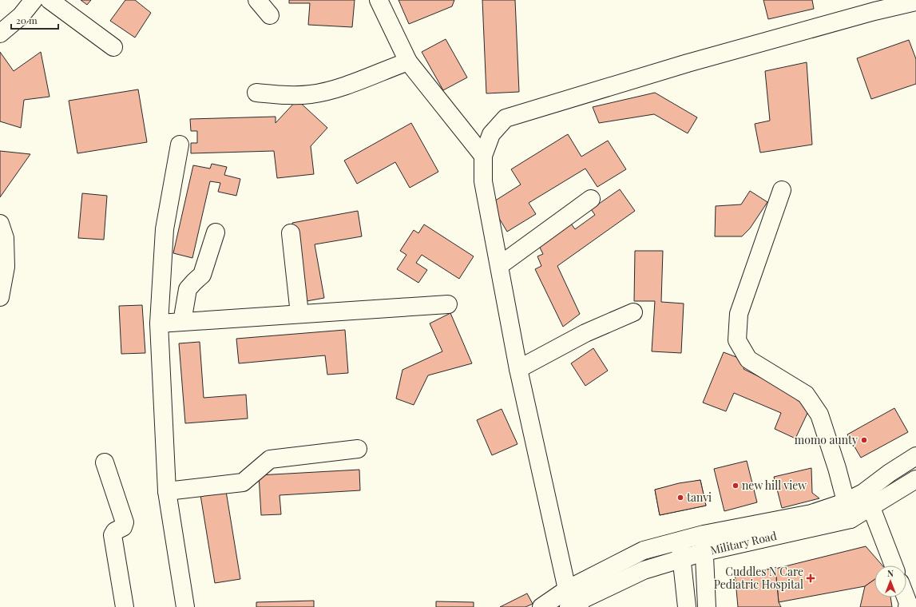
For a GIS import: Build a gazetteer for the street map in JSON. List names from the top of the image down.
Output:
{
  "streets": {
    "street": ["Military Road"]
  },
  "places": {
    "other": ["momo aunty", "new hill view", "tanvi"],
    "health": ["Cuddles N Care Pediatric Hospital"]
  },
  "scale_bar": "20 m",
  "north": "top"
}
